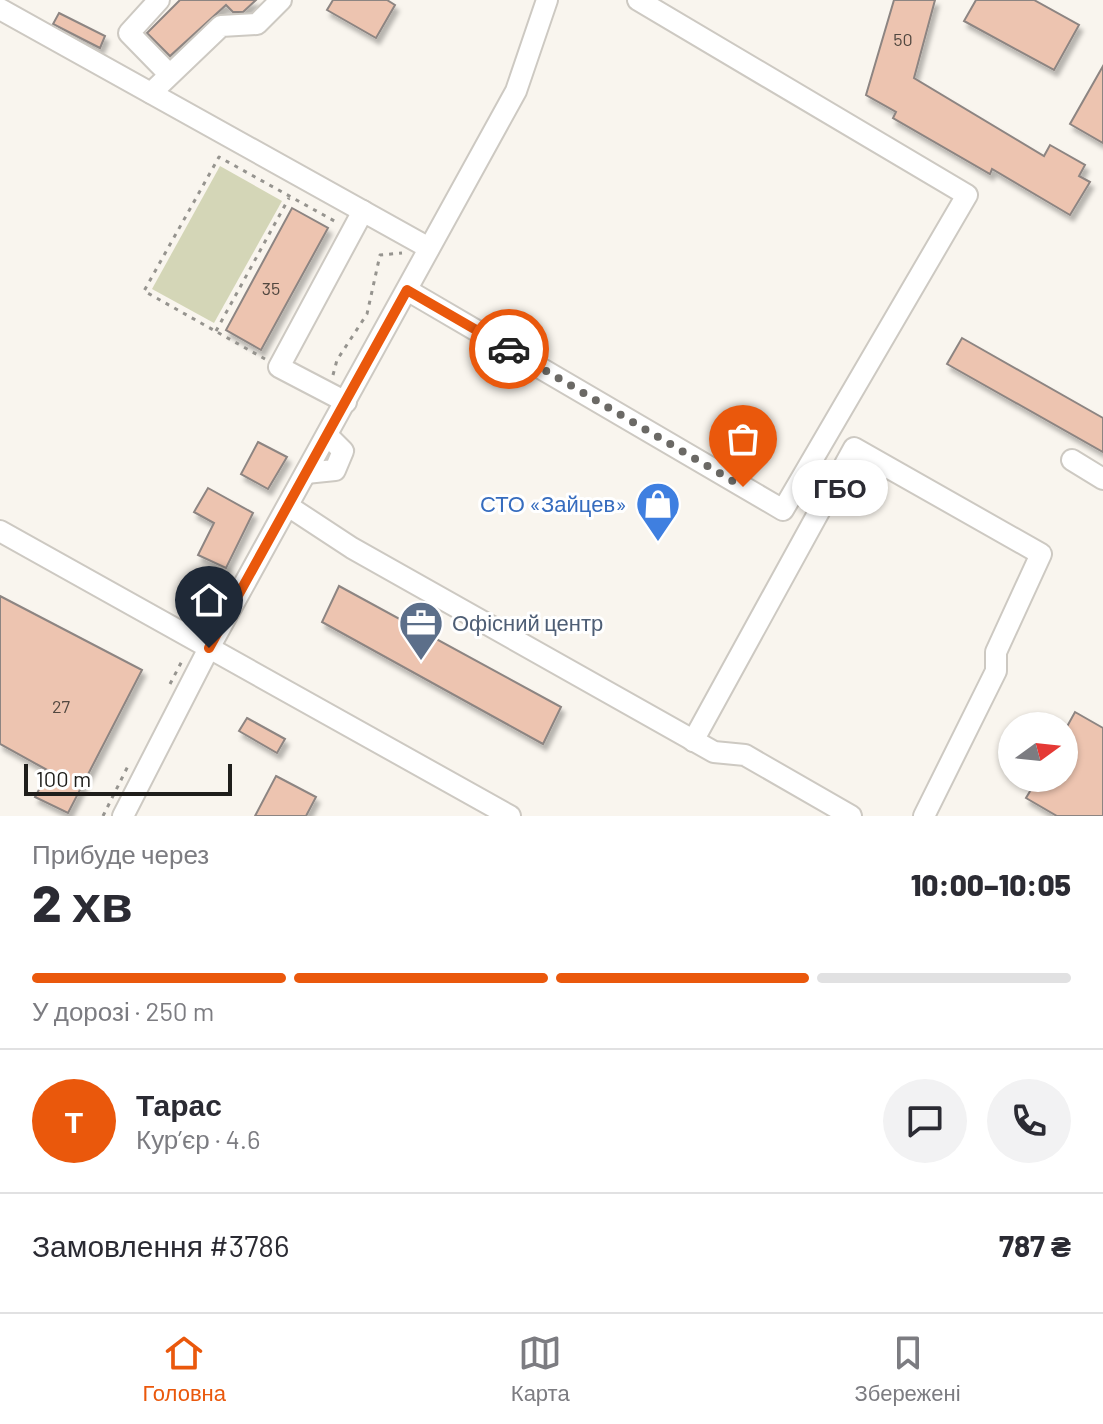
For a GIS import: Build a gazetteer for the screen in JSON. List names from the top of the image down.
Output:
{
  "places": {
    "other": ["ГБО"],
    "shop": ["СТО «Зайцев»"],
    "office": ["Офісний центр"]
  },
  "house_numbers": ["50", "35", "27"],
  "scale_bar": "100 m",
  "north": "right",
  "page": {
    "bubble": "ГБО",
    "scale": "100 m",
    "heading": ["2 хв", "Прибуде через", "10:00–10:05"],
    "panel": [
      "Тарас",
      "Кур’єр · 4.6",
      "Замовлення #3786",
      "787 ₴"
    ],
    "bar": "У дорозі · 250 m",
    "round": "Т",
    "tabs": ["Головна", "Карта", "Збережені"]
  }
}
